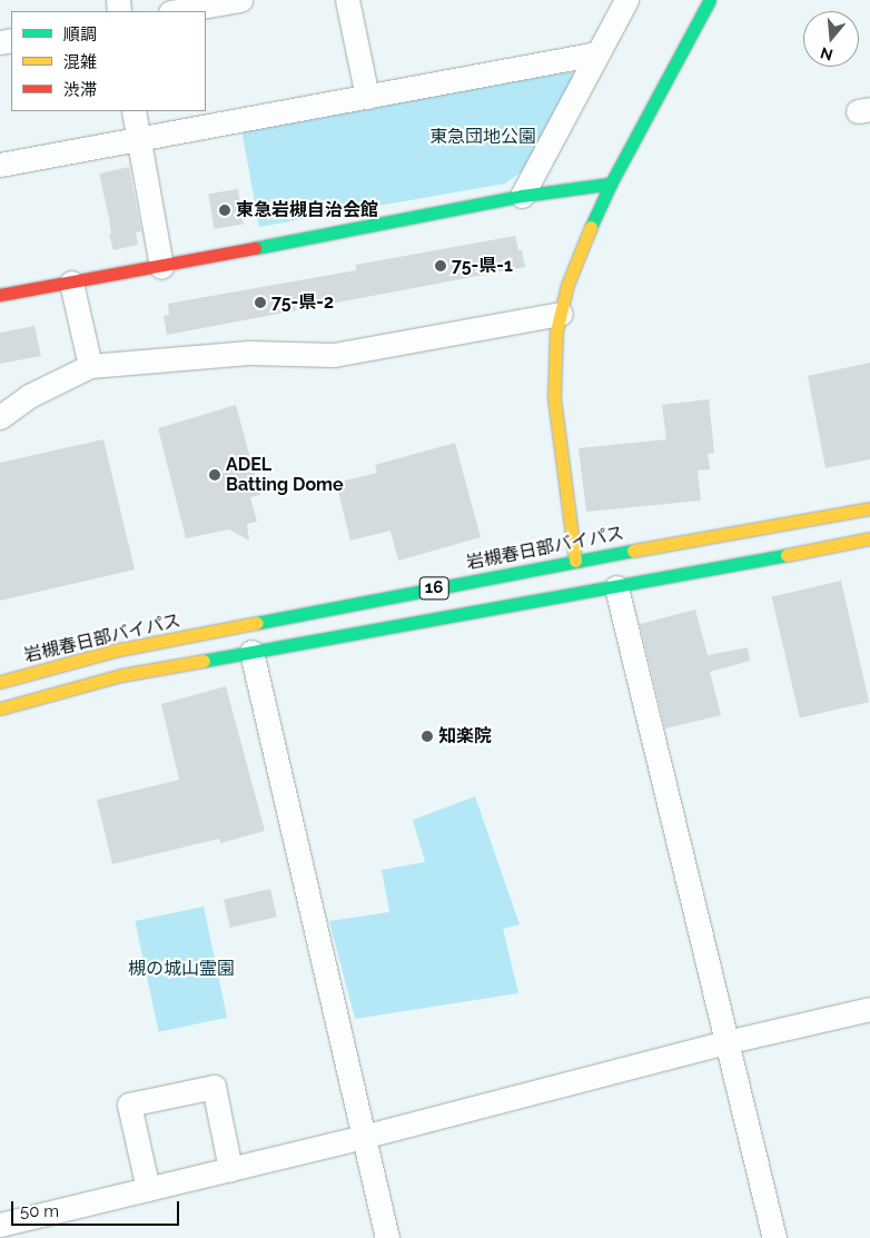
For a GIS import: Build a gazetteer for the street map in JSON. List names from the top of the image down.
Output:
{
  "streets": {
    "main road": ["岩槻春日部バイパス", "16"]
  },
  "parks": ["東急団地公園", "槻の城山霊園"],
  "places": [
    "東急岩槻自治会館",
    "75-県-1",
    "75-県-2",
    "ADEL Batting Dome",
    "知楽院"
  ],
  "legend": ["順調", "混雑", "渋滞"],
  "scale_bar": "50 m",
  "north": "bottom"
}
